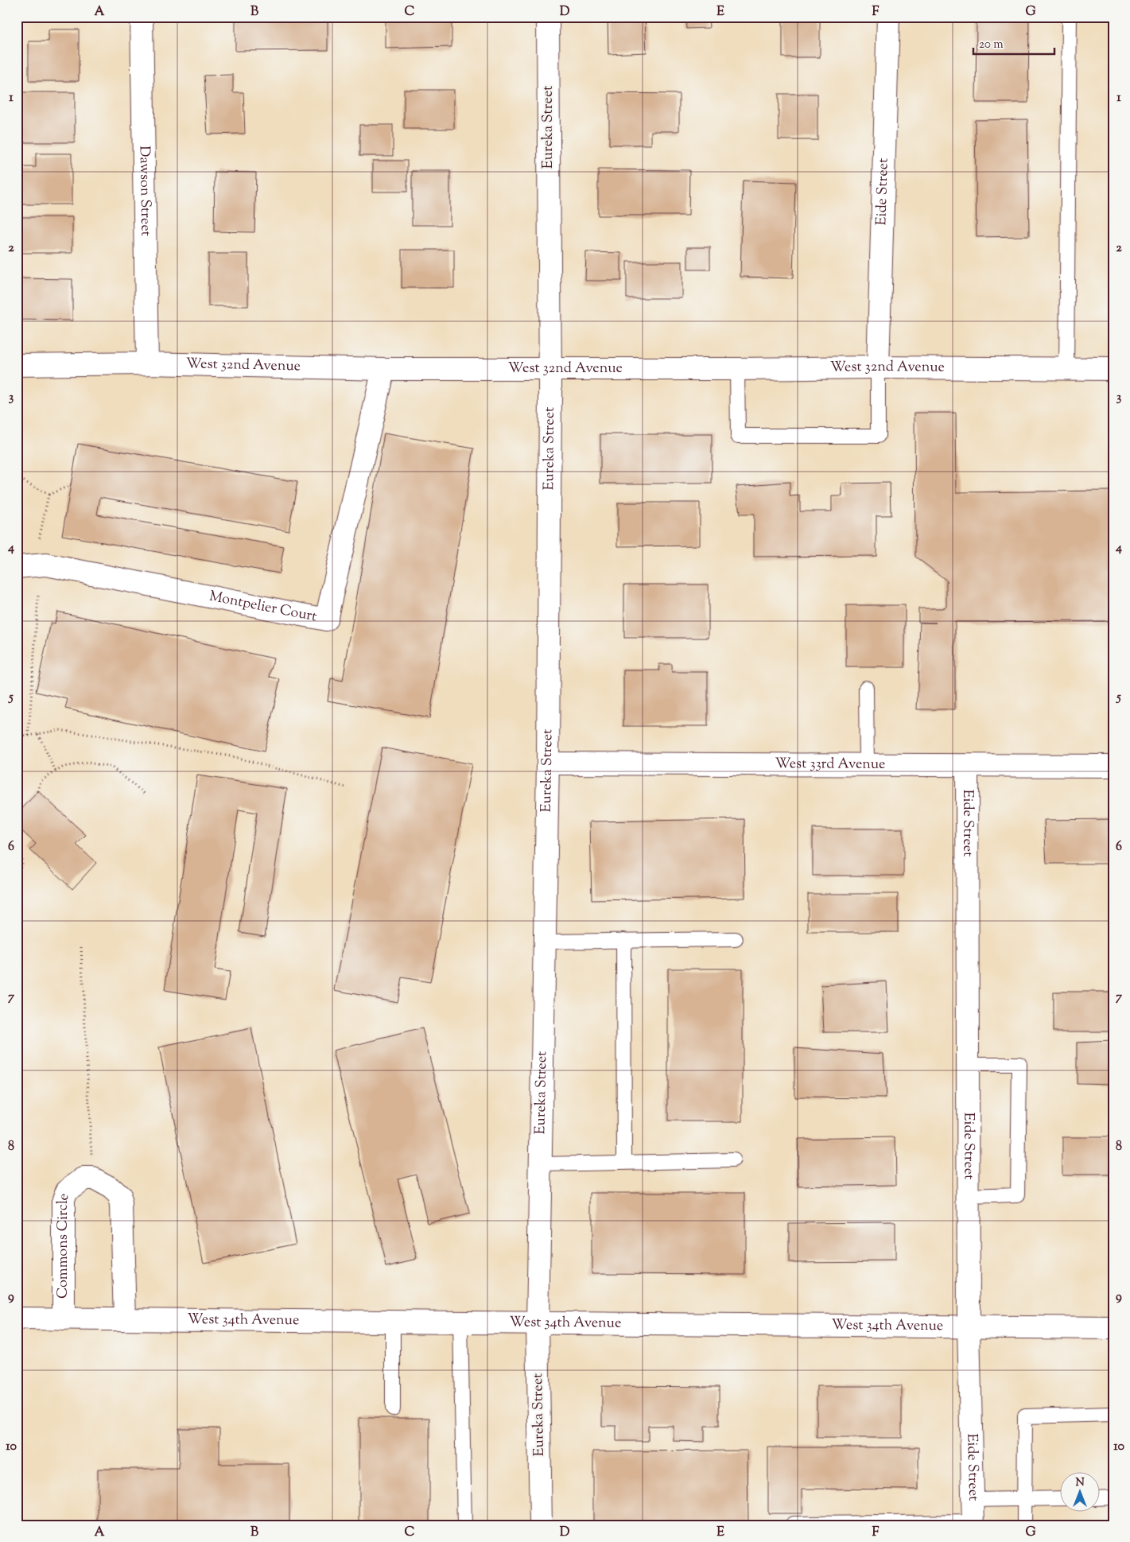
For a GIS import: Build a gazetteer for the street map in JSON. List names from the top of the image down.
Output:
{
  "streets": {
    "street": [
      "Eureka Street",
      "Dawson Street",
      "Eide Street",
      "West 32nd Avenue",
      "Montpelier Court",
      "West 33rd Avenue",
      "Commons Circle",
      "West 34th Avenue"
    ]
  },
  "crossings": [
    ["Eureka Street", "West 32nd Avenue"],
    ["Eureka Street", "West 33rd Avenue"],
    ["Eureka Street", "West 34th Avenue"],
    ["Dawson Street", "West 32nd Avenue"],
    ["Eide Street", "West 32nd Avenue"],
    ["Eide Street", "West 33rd Avenue"],
    ["Eide Street", "West 34th Avenue"],
    ["West 32nd Avenue", "Montpelier Court"],
    ["Commons Circle", "West 34th Avenue"]
  ],
  "scale_bar": "20 m",
  "north": "top",
  "grid": {
    "columns": [
      "A",
      "B",
      "C",
      "D",
      "E",
      "F",
      "G"
    ],
    "rows": [
      "1",
      "2",
      "3",
      "4",
      "5",
      "6",
      "7",
      "8",
      "9",
      "10"
    ]
  }
}
